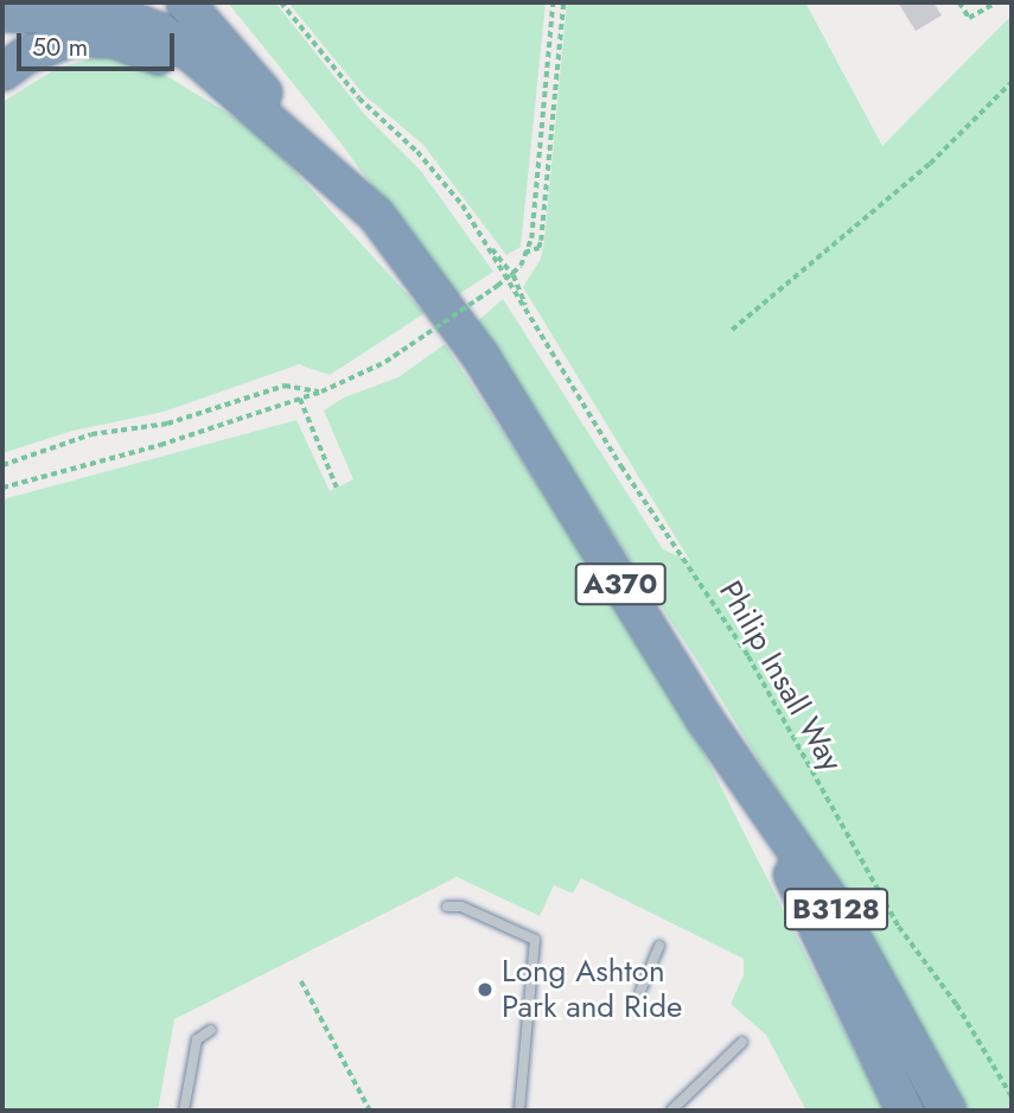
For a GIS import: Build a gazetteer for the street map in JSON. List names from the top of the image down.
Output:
{
  "streets": {
    "highway": ["A370", "B3128"],
    "path": ["Philip Insall Way"]
  },
  "crossings": [
    ["A370", "B3128"]
  ],
  "places": ["Long Ashton Park and Ride"],
  "scale_bar": "50 m"
}
